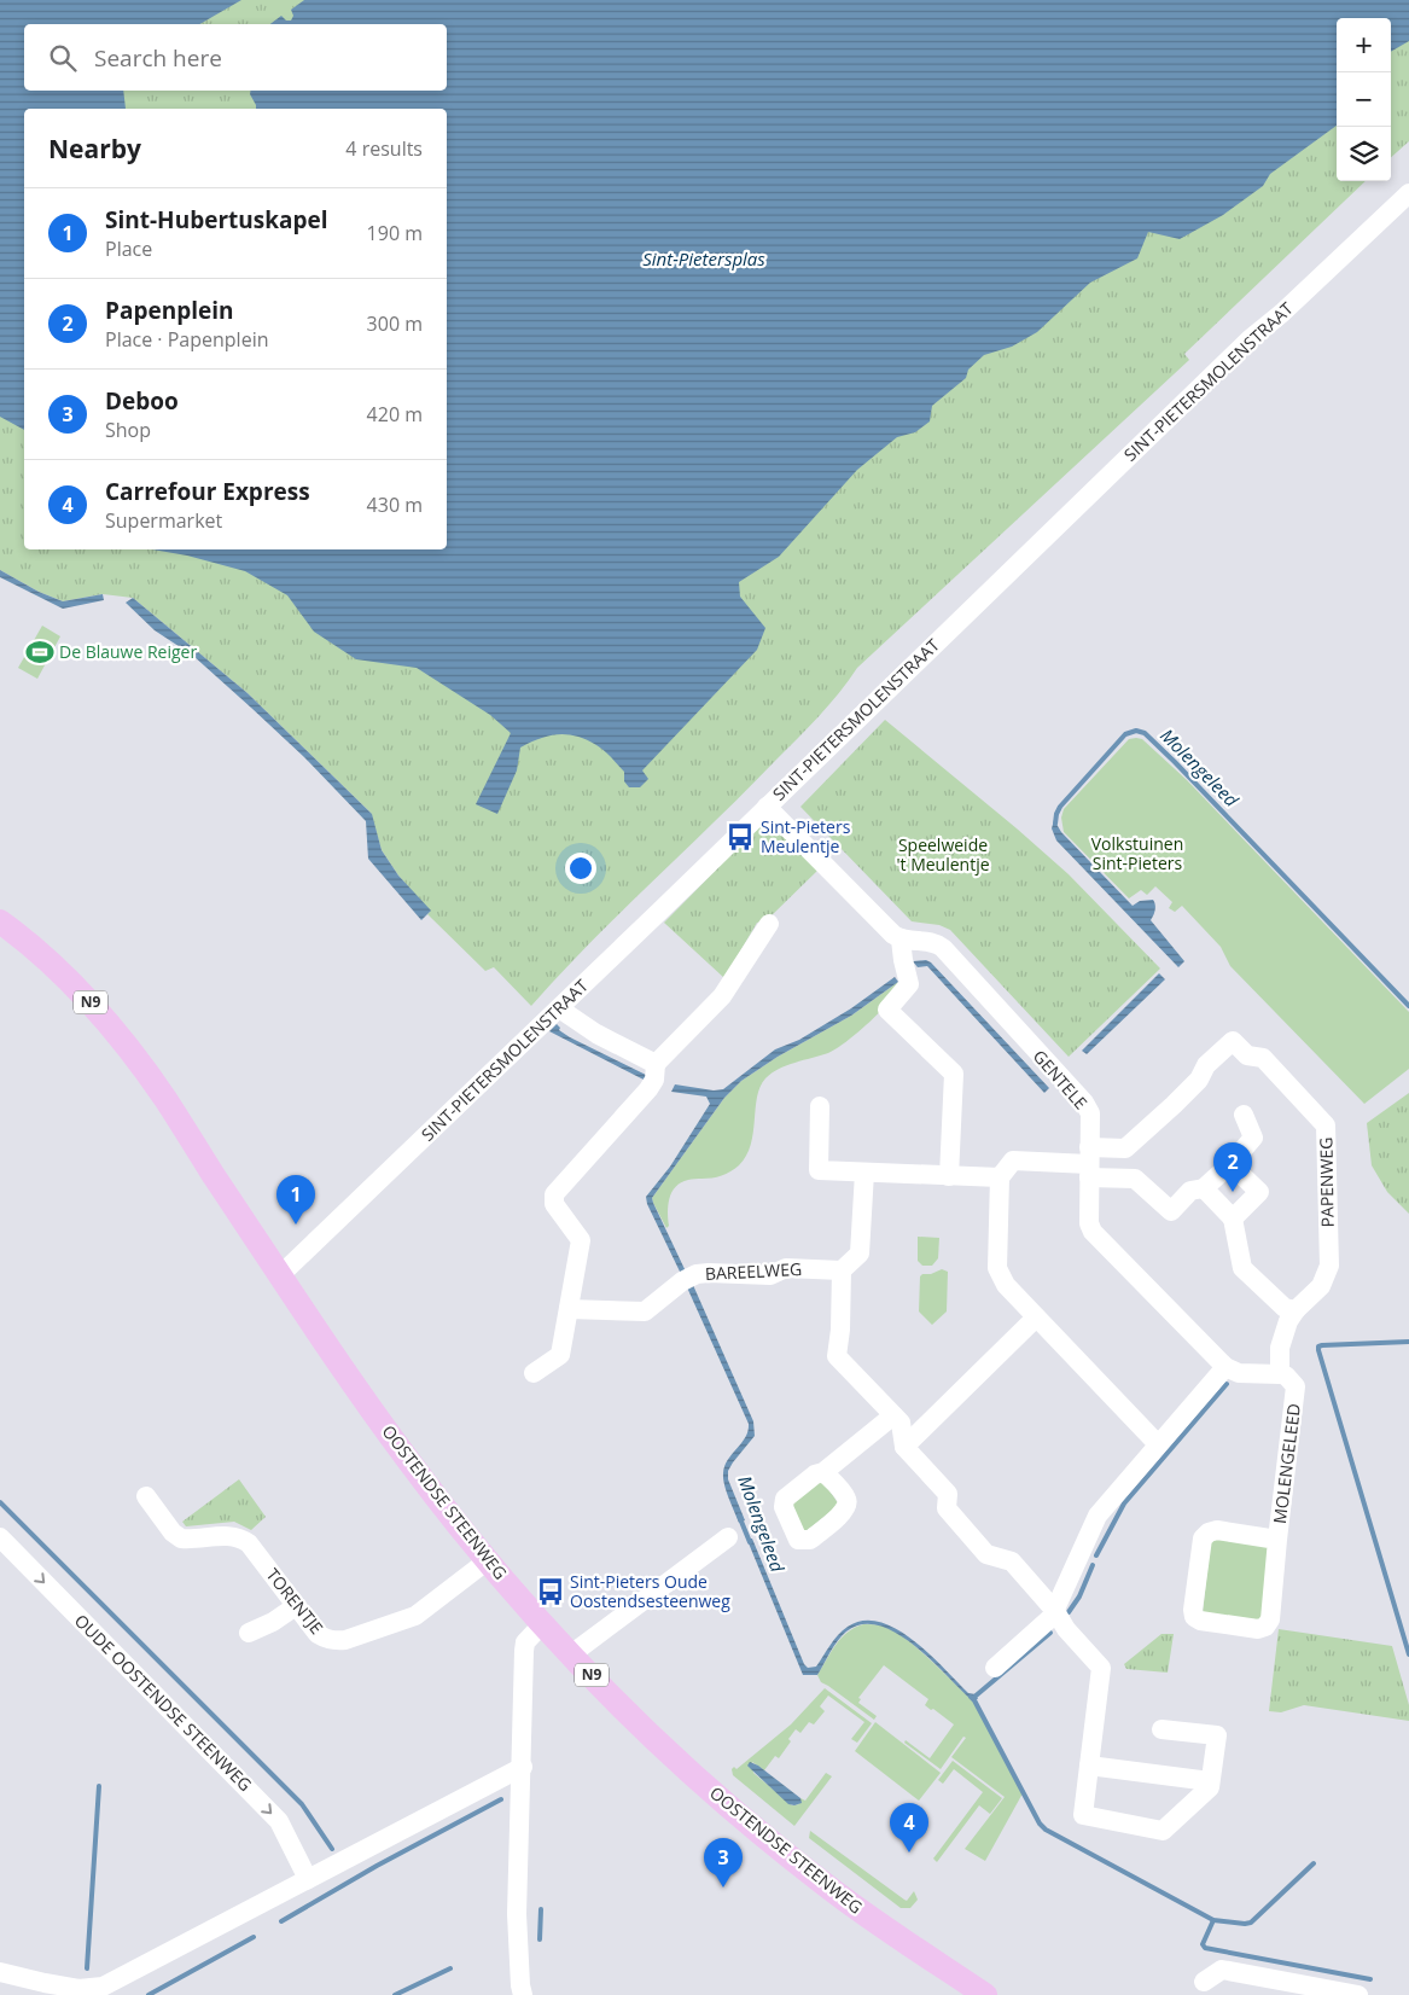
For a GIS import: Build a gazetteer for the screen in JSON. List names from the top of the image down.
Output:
{
  "streets": {
    "main road": ["N9", "OOSTENDSE STEENWEG"],
    "street": [
      "SINT-PIETERSMOLENSTRAAT",
      "GENTELE",
      "PAPENWEG",
      "BAREELWEG",
      "MOLENGELEED",
      "TORENTJE",
      "OUDE OOSTENDSE STEENWEG"
    ]
  },
  "crossings": [
    ["SINT-PIETERSMOLENSTRAAT", "OOSTENDSE STEENWEG"],
    ["GENTELE", "PAPENWEG"],
    ["PAPENWEG", "MOLENGELEED"],
    ["OOSTENDSE STEENWEG", "TORENTJE"]
  ],
  "one_way": ["OUDE OOSTENDSE STEENWEG"],
  "water": ["Sint-Pietersplas", "Molengeleed"],
  "parks": ["Volkstuinen Sint-Pieters", "Speelweide 't Meulentje"],
  "places": {
    "sports": ["De Blauwe Reiger"],
    "bus stop": ["Sint-Pieters Meulentje", "Sint-Pieters Oude Oostendsesteenweg"]
  },
  "page": {
    "map_buttons": ["+", "−"],
    "search": "Search here",
    "heading": ["Nearby", "4 results"],
    "list": [
      {
        "mark": "1",
        "name": "Sint-Hubertuskapel",
        "note": "Place",
        "value": "190 m"
      },
      {
        "mark": "2",
        "name": "Papenplein",
        "note": "Place · Papenplein",
        "value": "300 m"
      },
      {
        "mark": "3",
        "name": "Deboo",
        "note": "Shop",
        "value": "420 m"
      },
      {
        "mark": "4",
        "name": "Carrefour Express",
        "note": "Supermarket",
        "value": "430 m"
      }
    ],
    "pins": [
      "2",
      "1",
      "4",
      "3"
    ]
  }
}
